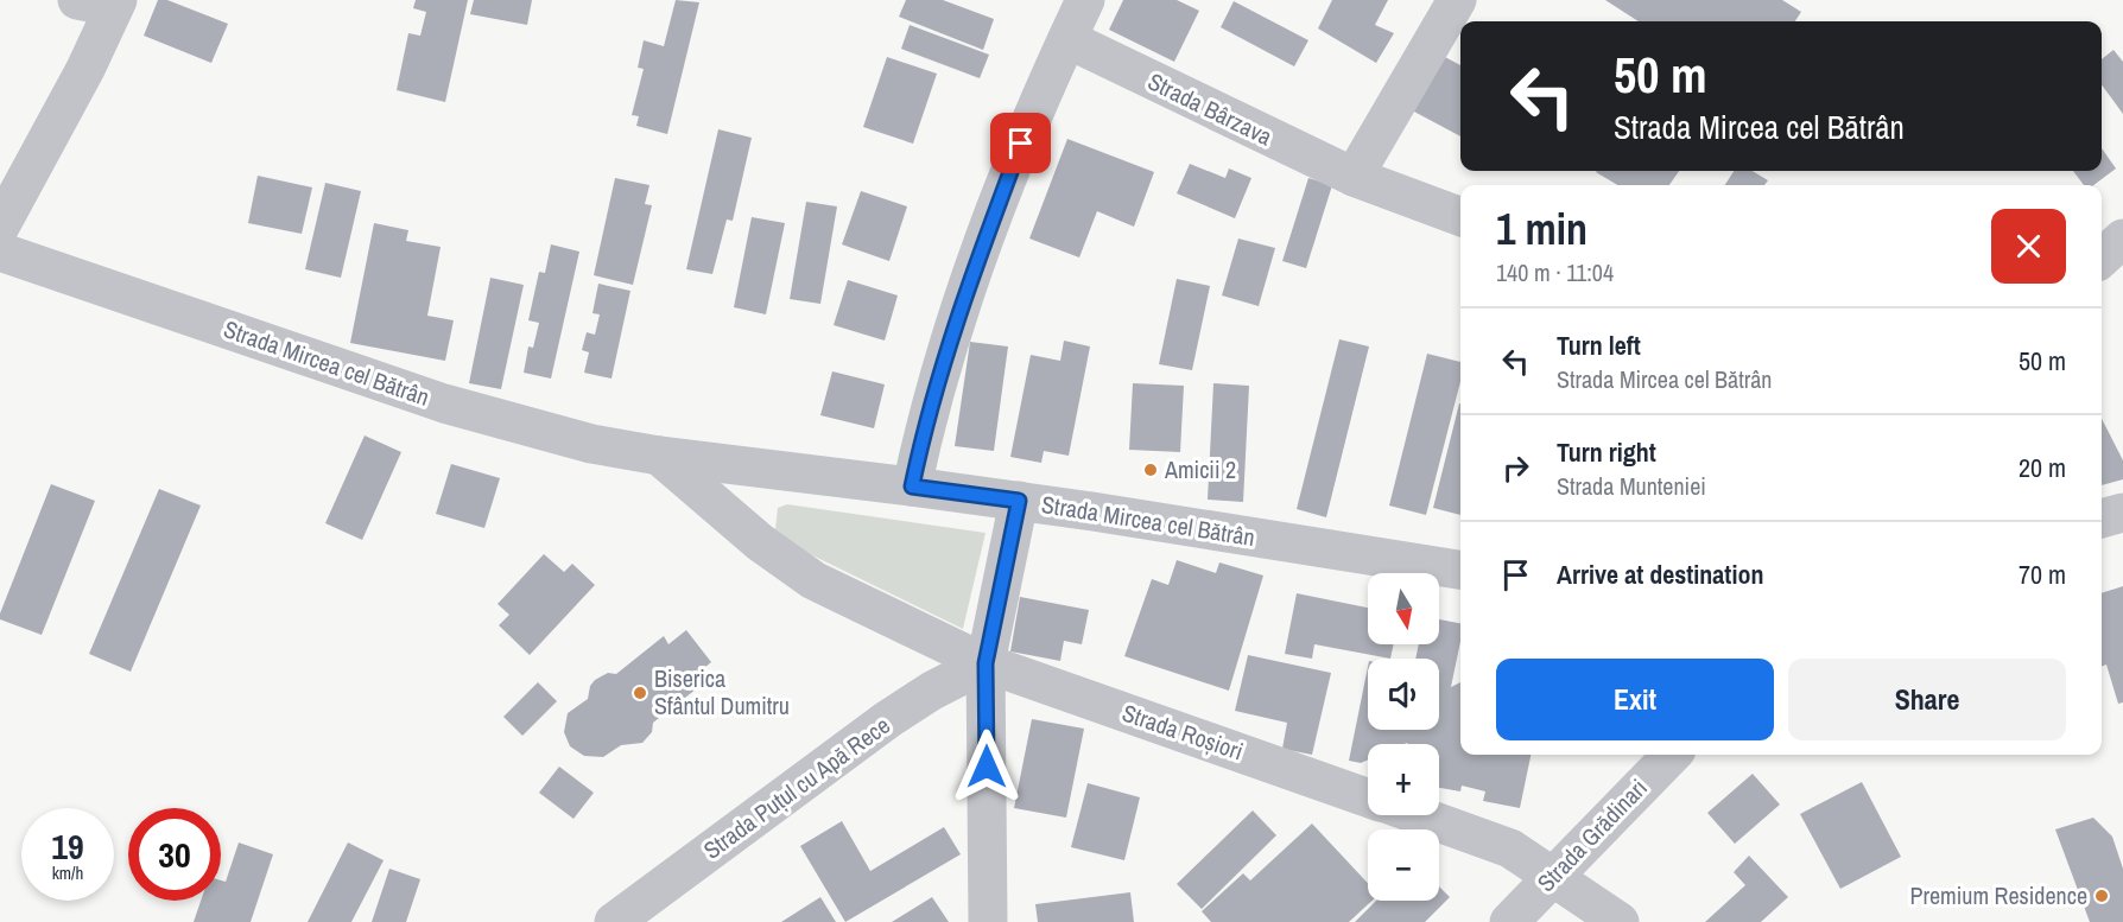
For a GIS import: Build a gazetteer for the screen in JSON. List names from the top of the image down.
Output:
{
  "streets": {
    "street": [
      "Strada Bârzava",
      "Strada Mircea cel Bătrân",
      "Strada Roșiori",
      "Strada Puțul cu Apă Rece",
      "Strada Grădinari"
    ]
  },
  "crossings": [
    ["Strada Roșiori", "Strada Puțul cu Apă Rece"],
    ["Strada Roșiori", "Strada Grădinari"]
  ],
  "places": ["Amicii 2", "Biserica Sfântul Dumitru", "Premium Residence"],
  "north": "bottom",
  "page": {
    "turn": ["50 m", "Strada Mircea cel Bătrân"],
    "heading": ["1 min", "140 m · 11:04"],
    "list": [
      {
        "name": "Turn left",
        "note": "Strada Mircea cel Bătrân",
        "value": "50 m"
      },
      {
        "name": "Turn right",
        "note": "Strada Munteniei",
        "value": "20 m"
      },
      {
        "name": "Arrive at destination",
        "value": "70 m"
      }
    ],
    "map_buttons": ["+", "−"],
    "buttons": ["Exit", "Share"],
    "speed": "19 km/h",
    "limit": "30"
  }
}
